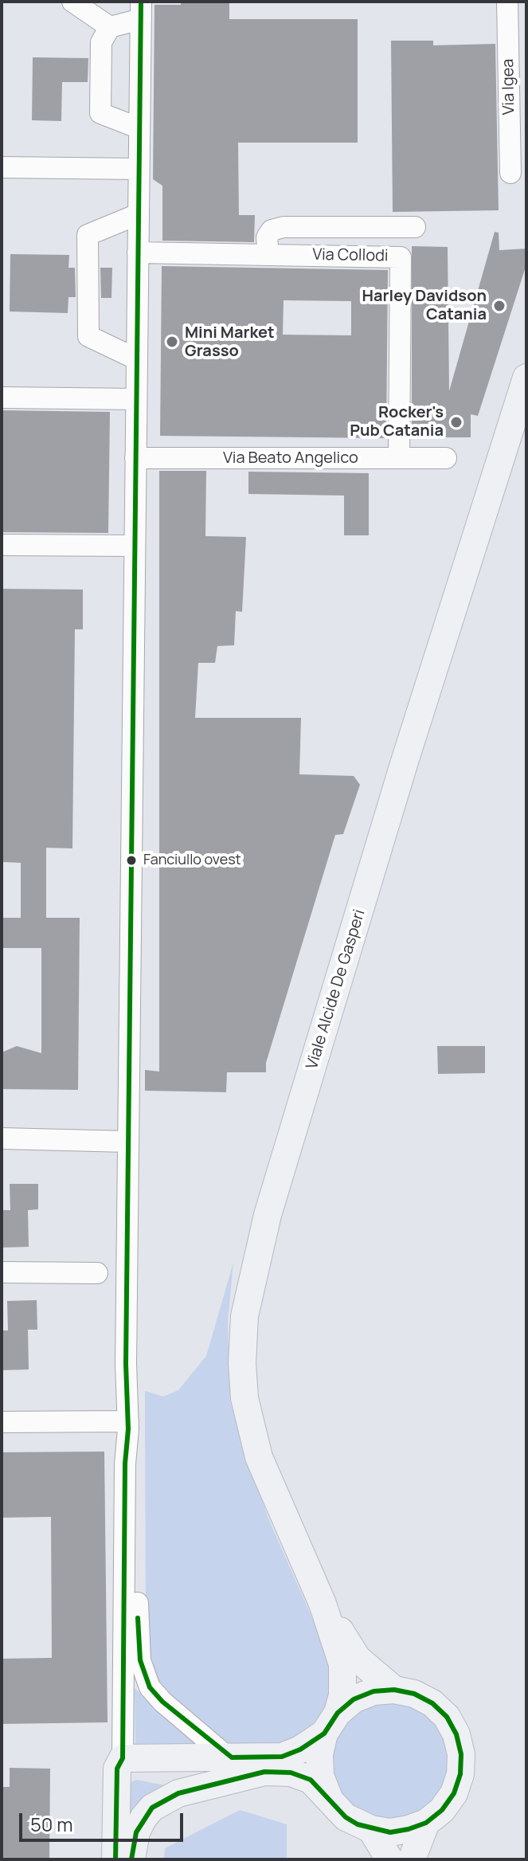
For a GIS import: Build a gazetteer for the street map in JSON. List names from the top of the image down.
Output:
{
  "streets": {
    "main road": ["Viale Alcide De Gasperi"],
    "street": ["Via Igea", "Via Collodi", "Via Beato Angelico"]
  },
  "crossings": [
    ["Via Collodi", "Via Beato Angelico"]
  ],
  "places": [
    "Harley Davidson Catania",
    "Mini Market Grasso",
    "Rocker's Pub Catania",
    "Fanciullo ovest"
  ],
  "scale_bar": "50 m"
}
